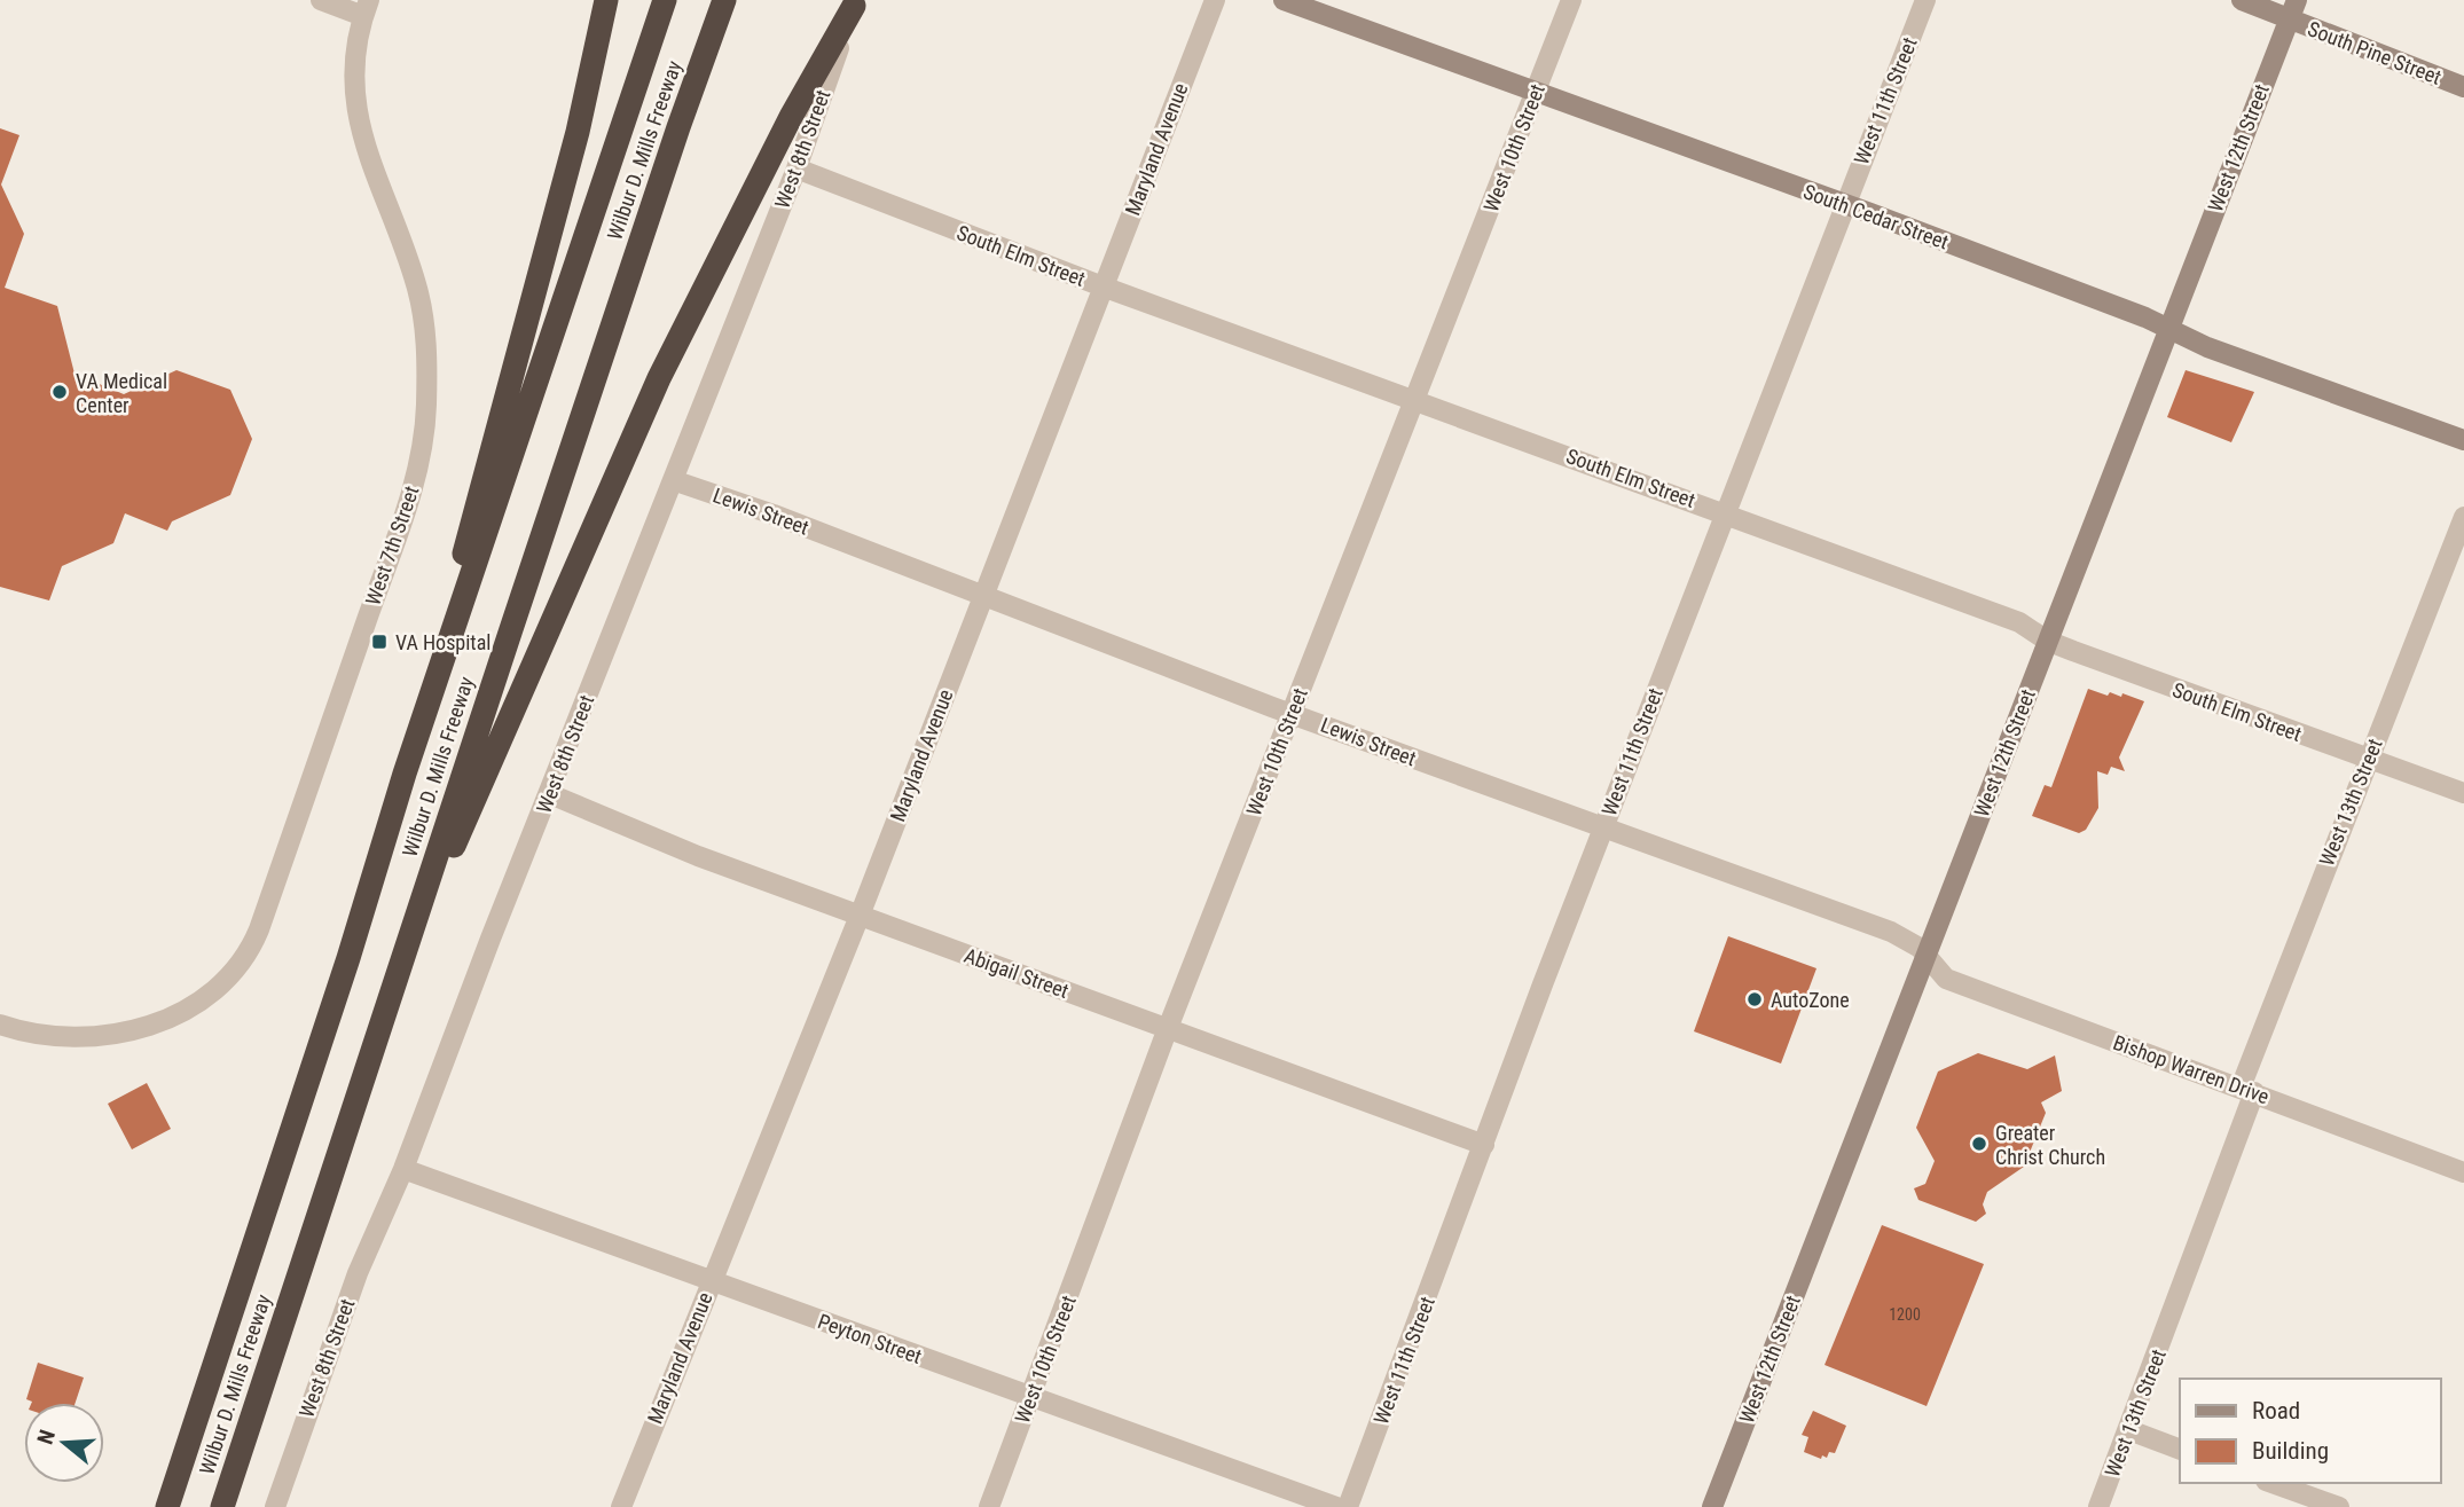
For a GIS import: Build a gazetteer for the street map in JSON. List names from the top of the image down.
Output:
{
  "streets": {
    "highway": ["Wilbur D. Mills Freeway"],
    "main road": ["South Pine Street", "West 12th Street", "South Cedar Street"],
    "street": [
      "West 11th Street",
      "West 10th Street",
      "West 8th Street",
      "Maryland Avenue",
      "South Elm Street",
      "Lewis Street",
      "West 7th Street",
      "West 13th Street",
      "Abigail Street",
      "Bishop Warren Drive",
      "Peyton Street"
    ]
  },
  "crossings": [
    ["South Pine Street", "West 12th Street"],
    ["West 11th Street", "South Cedar Street"],
    ["West 11th Street", "South Elm Street"],
    ["West 11th Street", "Lewis Street"],
    ["West 11th Street", "Abigail Street"],
    ["West 10th Street", "South Cedar Street"],
    ["West 10th Street", "South Elm Street"],
    ["West 10th Street", "Lewis Street"],
    ["West 10th Street", "Abigail Street"],
    ["West 10th Street", "Peyton Street"],
    ["West 12th Street", "South Cedar Street"],
    ["West 12th Street", "South Elm Street"],
    ["West 12th Street", "Lewis Street"],
    ["West 12th Street", "Bishop Warren Drive"],
    ["West 8th Street", "South Elm Street"],
    ["West 8th Street", "Lewis Street"],
    ["West 8th Street", "Abigail Street"],
    ["West 8th Street", "Peyton Street"],
    ["Maryland Avenue", "South Elm Street"],
    ["Maryland Avenue", "Lewis Street"],
    ["Maryland Avenue", "Abigail Street"],
    ["Maryland Avenue", "Peyton Street"],
    ["South Elm Street", "West 13th Street"],
    ["Lewis Street", "Bishop Warren Drive"],
    ["West 13th Street", "Bishop Warren Drive"]
  ],
  "places": {
    "other": ["VA Medical Center", "AutoZone", "Greater Christ Church"],
    "transit": ["VA Hospital"]
  },
  "house_numbers": ["1200"],
  "legend": ["Road", "Building"],
  "north": "left"
}
